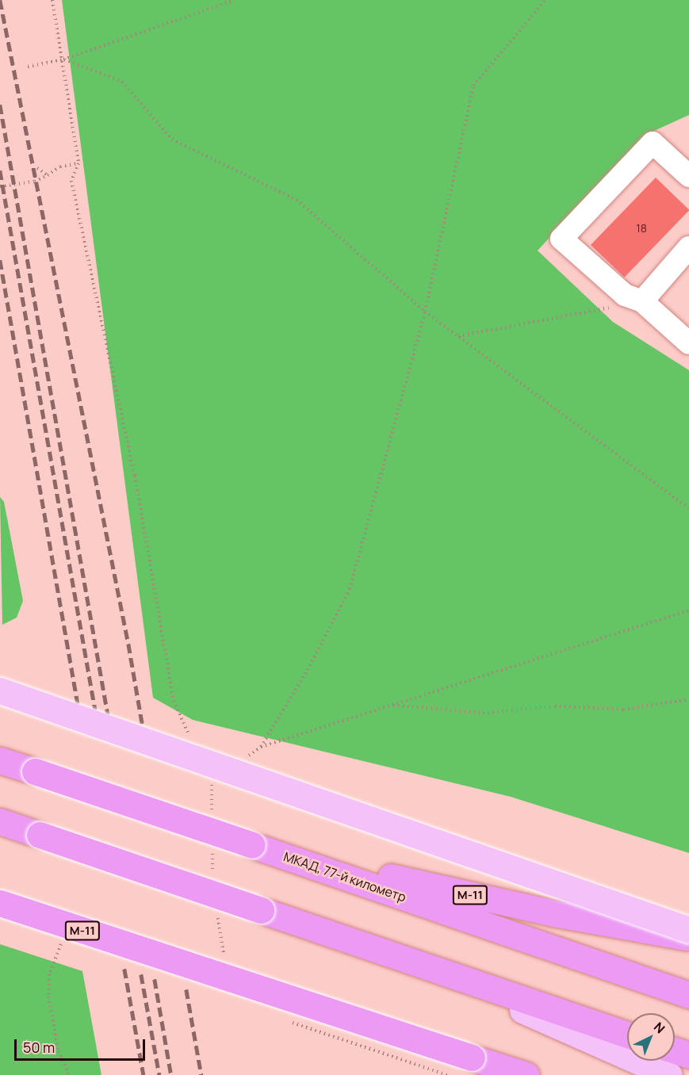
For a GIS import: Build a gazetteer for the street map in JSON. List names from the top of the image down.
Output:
{
  "streets": {
    "highway": ["МКАД, 77-й километр", "М-11"]
  },
  "crossings": [
    ["МКАД, 77-й километр", "М-11"]
  ],
  "house_numbers": ["18"],
  "scale_bar": "50 m",
  "north": "top right"
}
